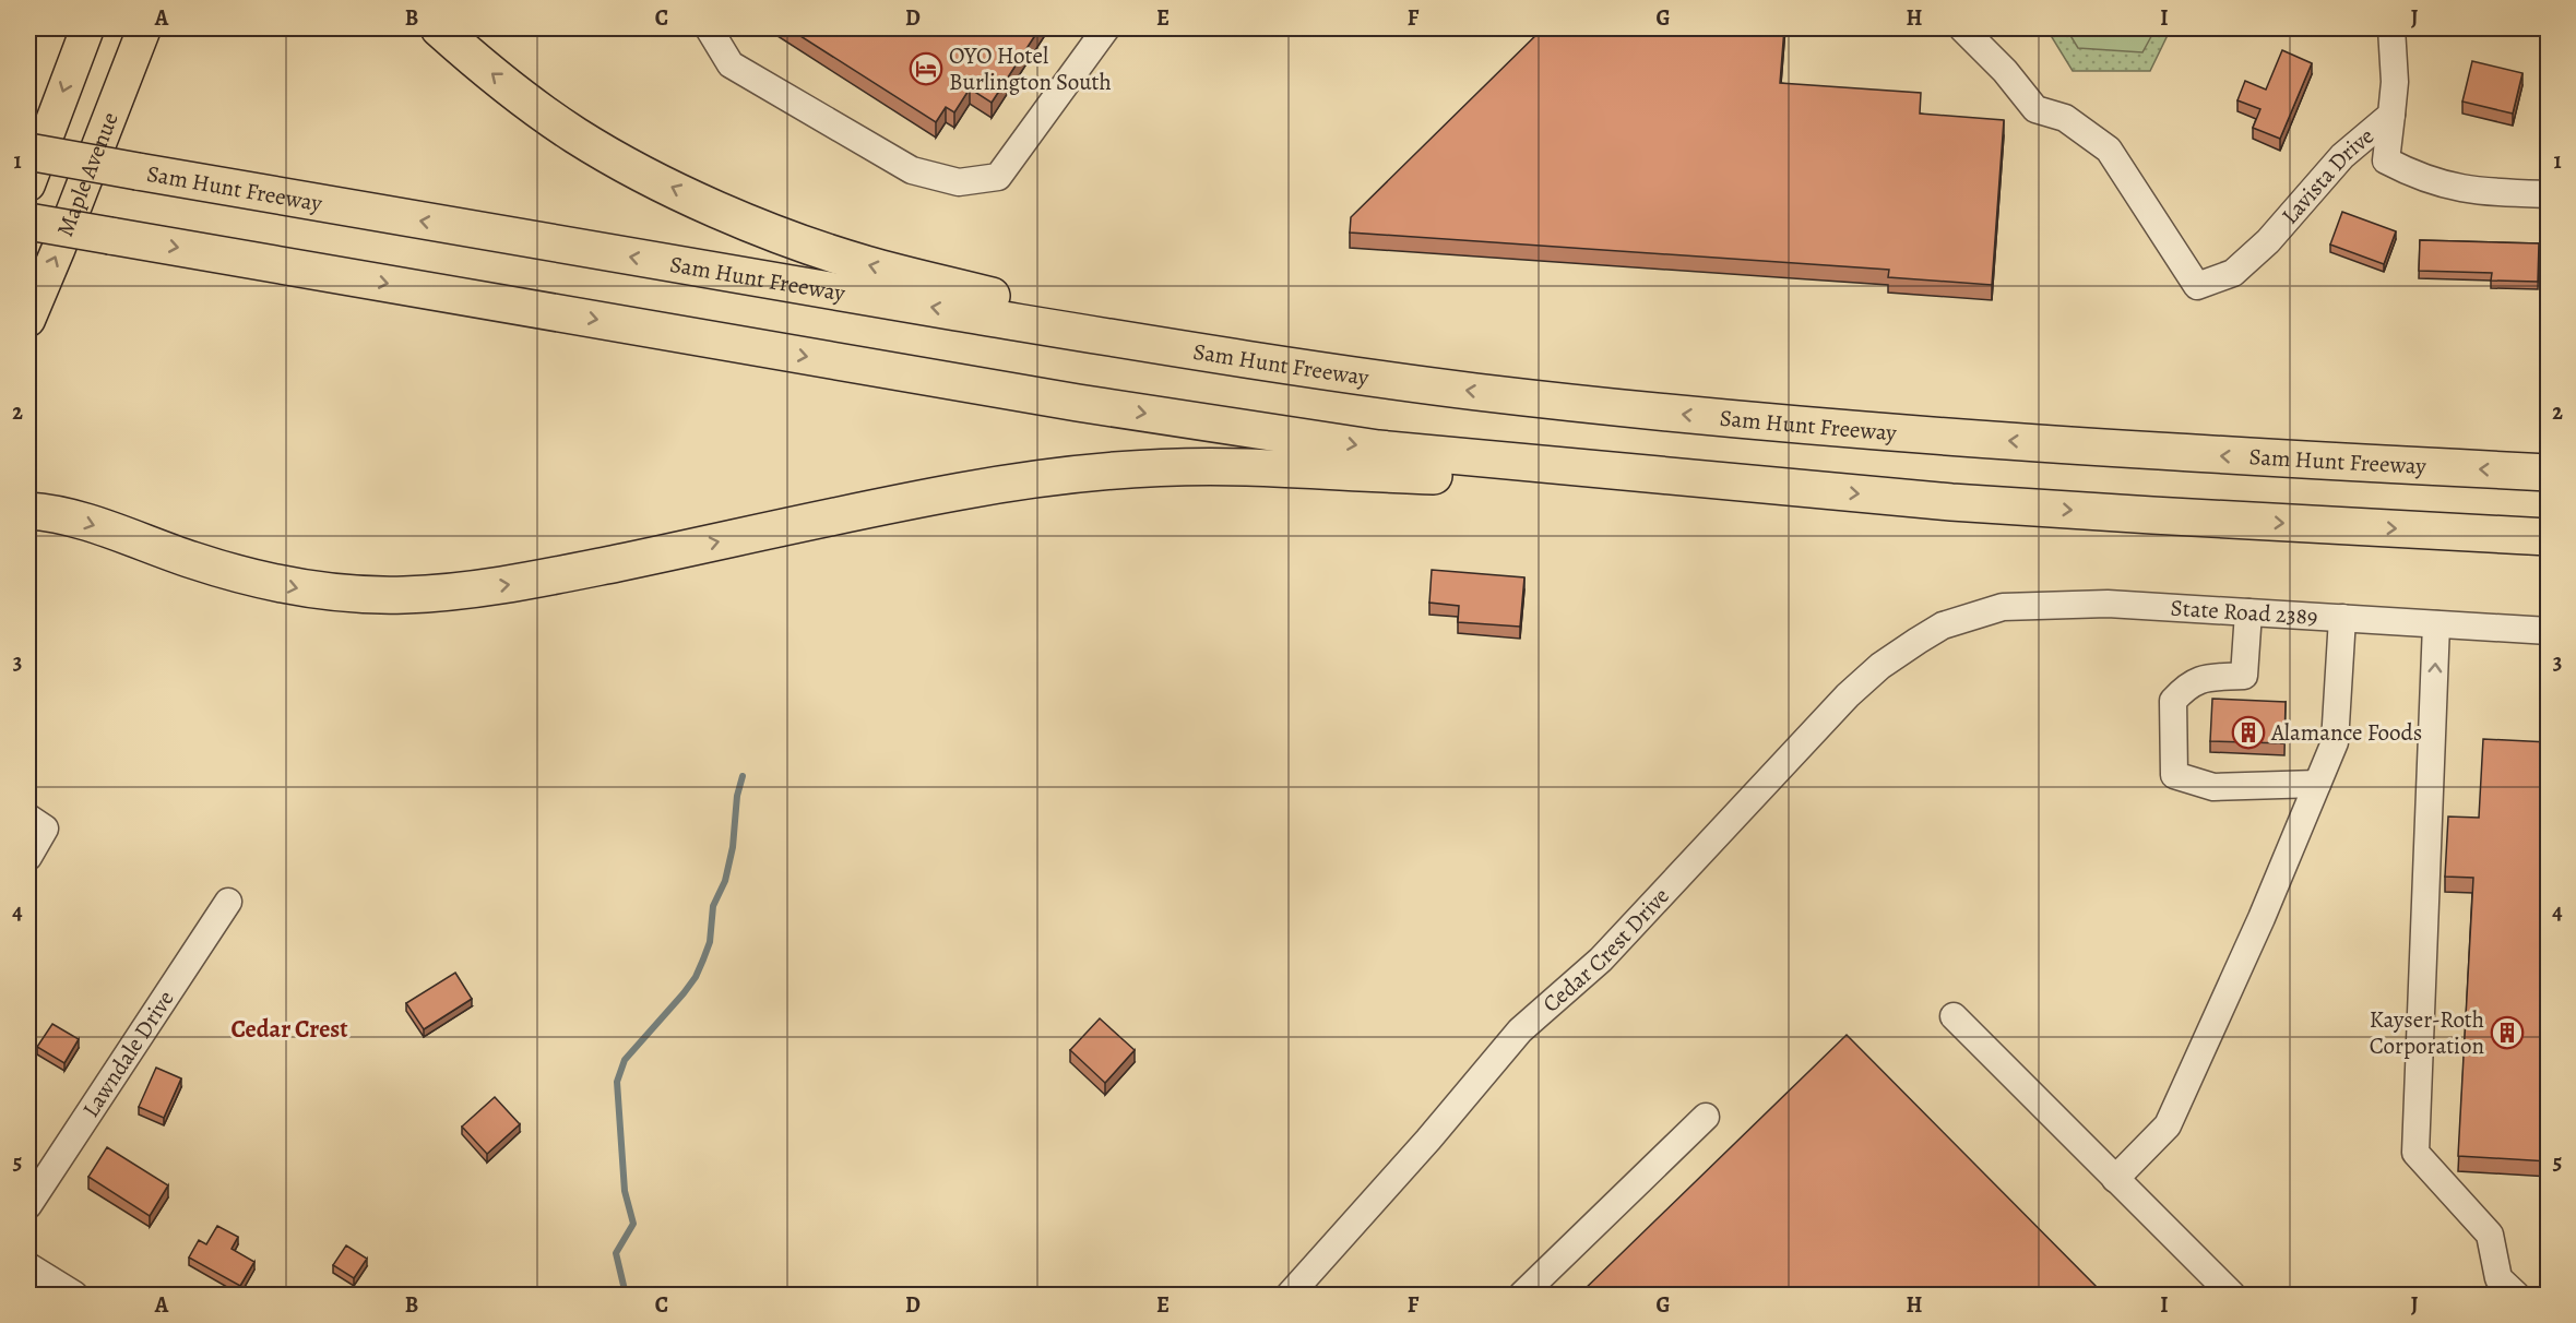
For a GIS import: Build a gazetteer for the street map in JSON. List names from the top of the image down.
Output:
{
  "streets": {
    "highway": ["Sam Hunt Freeway"],
    "main road": ["Maple Avenue"],
    "street": [
      "Lavista Drive",
      "State Road 2389",
      "Cedar Crest Drive",
      "Lawndale Drive"
    ]
  },
  "crossings": [
    ["State Road 2389", "Cedar Crest Drive"]
  ],
  "districts": ["Cedar Crest"],
  "places": {
    "hotel": ["OYO Hotel Burlington South"],
    "building": ["Alamance Foods", "Kayser-Roth Corporation"]
  },
  "grid": {
    "columns": [
      "A",
      "B",
      "C",
      "D",
      "E",
      "F",
      "G",
      "H",
      "I",
      "J"
    ],
    "rows": [
      "1",
      "2",
      "3",
      "4",
      "5"
    ]
  }
}
